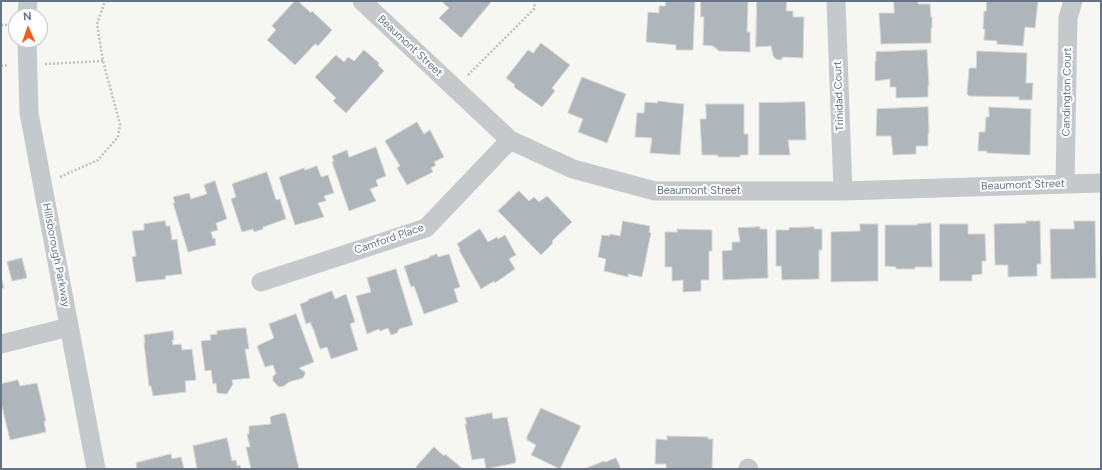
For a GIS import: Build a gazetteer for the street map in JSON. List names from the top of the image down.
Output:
{
  "streets": {
    "street": [
      "Beaumont Street",
      "Candington Court",
      "Trinidad Court",
      "Camford Place",
      "Hillsborough Parkway"
    ]
  },
  "crossings": [
    ["Beaumont Street", "Candington Court"],
    ["Beaumont Street", "Trinidad Court"],
    ["Beaumont Street", "Camford Place"]
  ],
  "north": "top"
}
